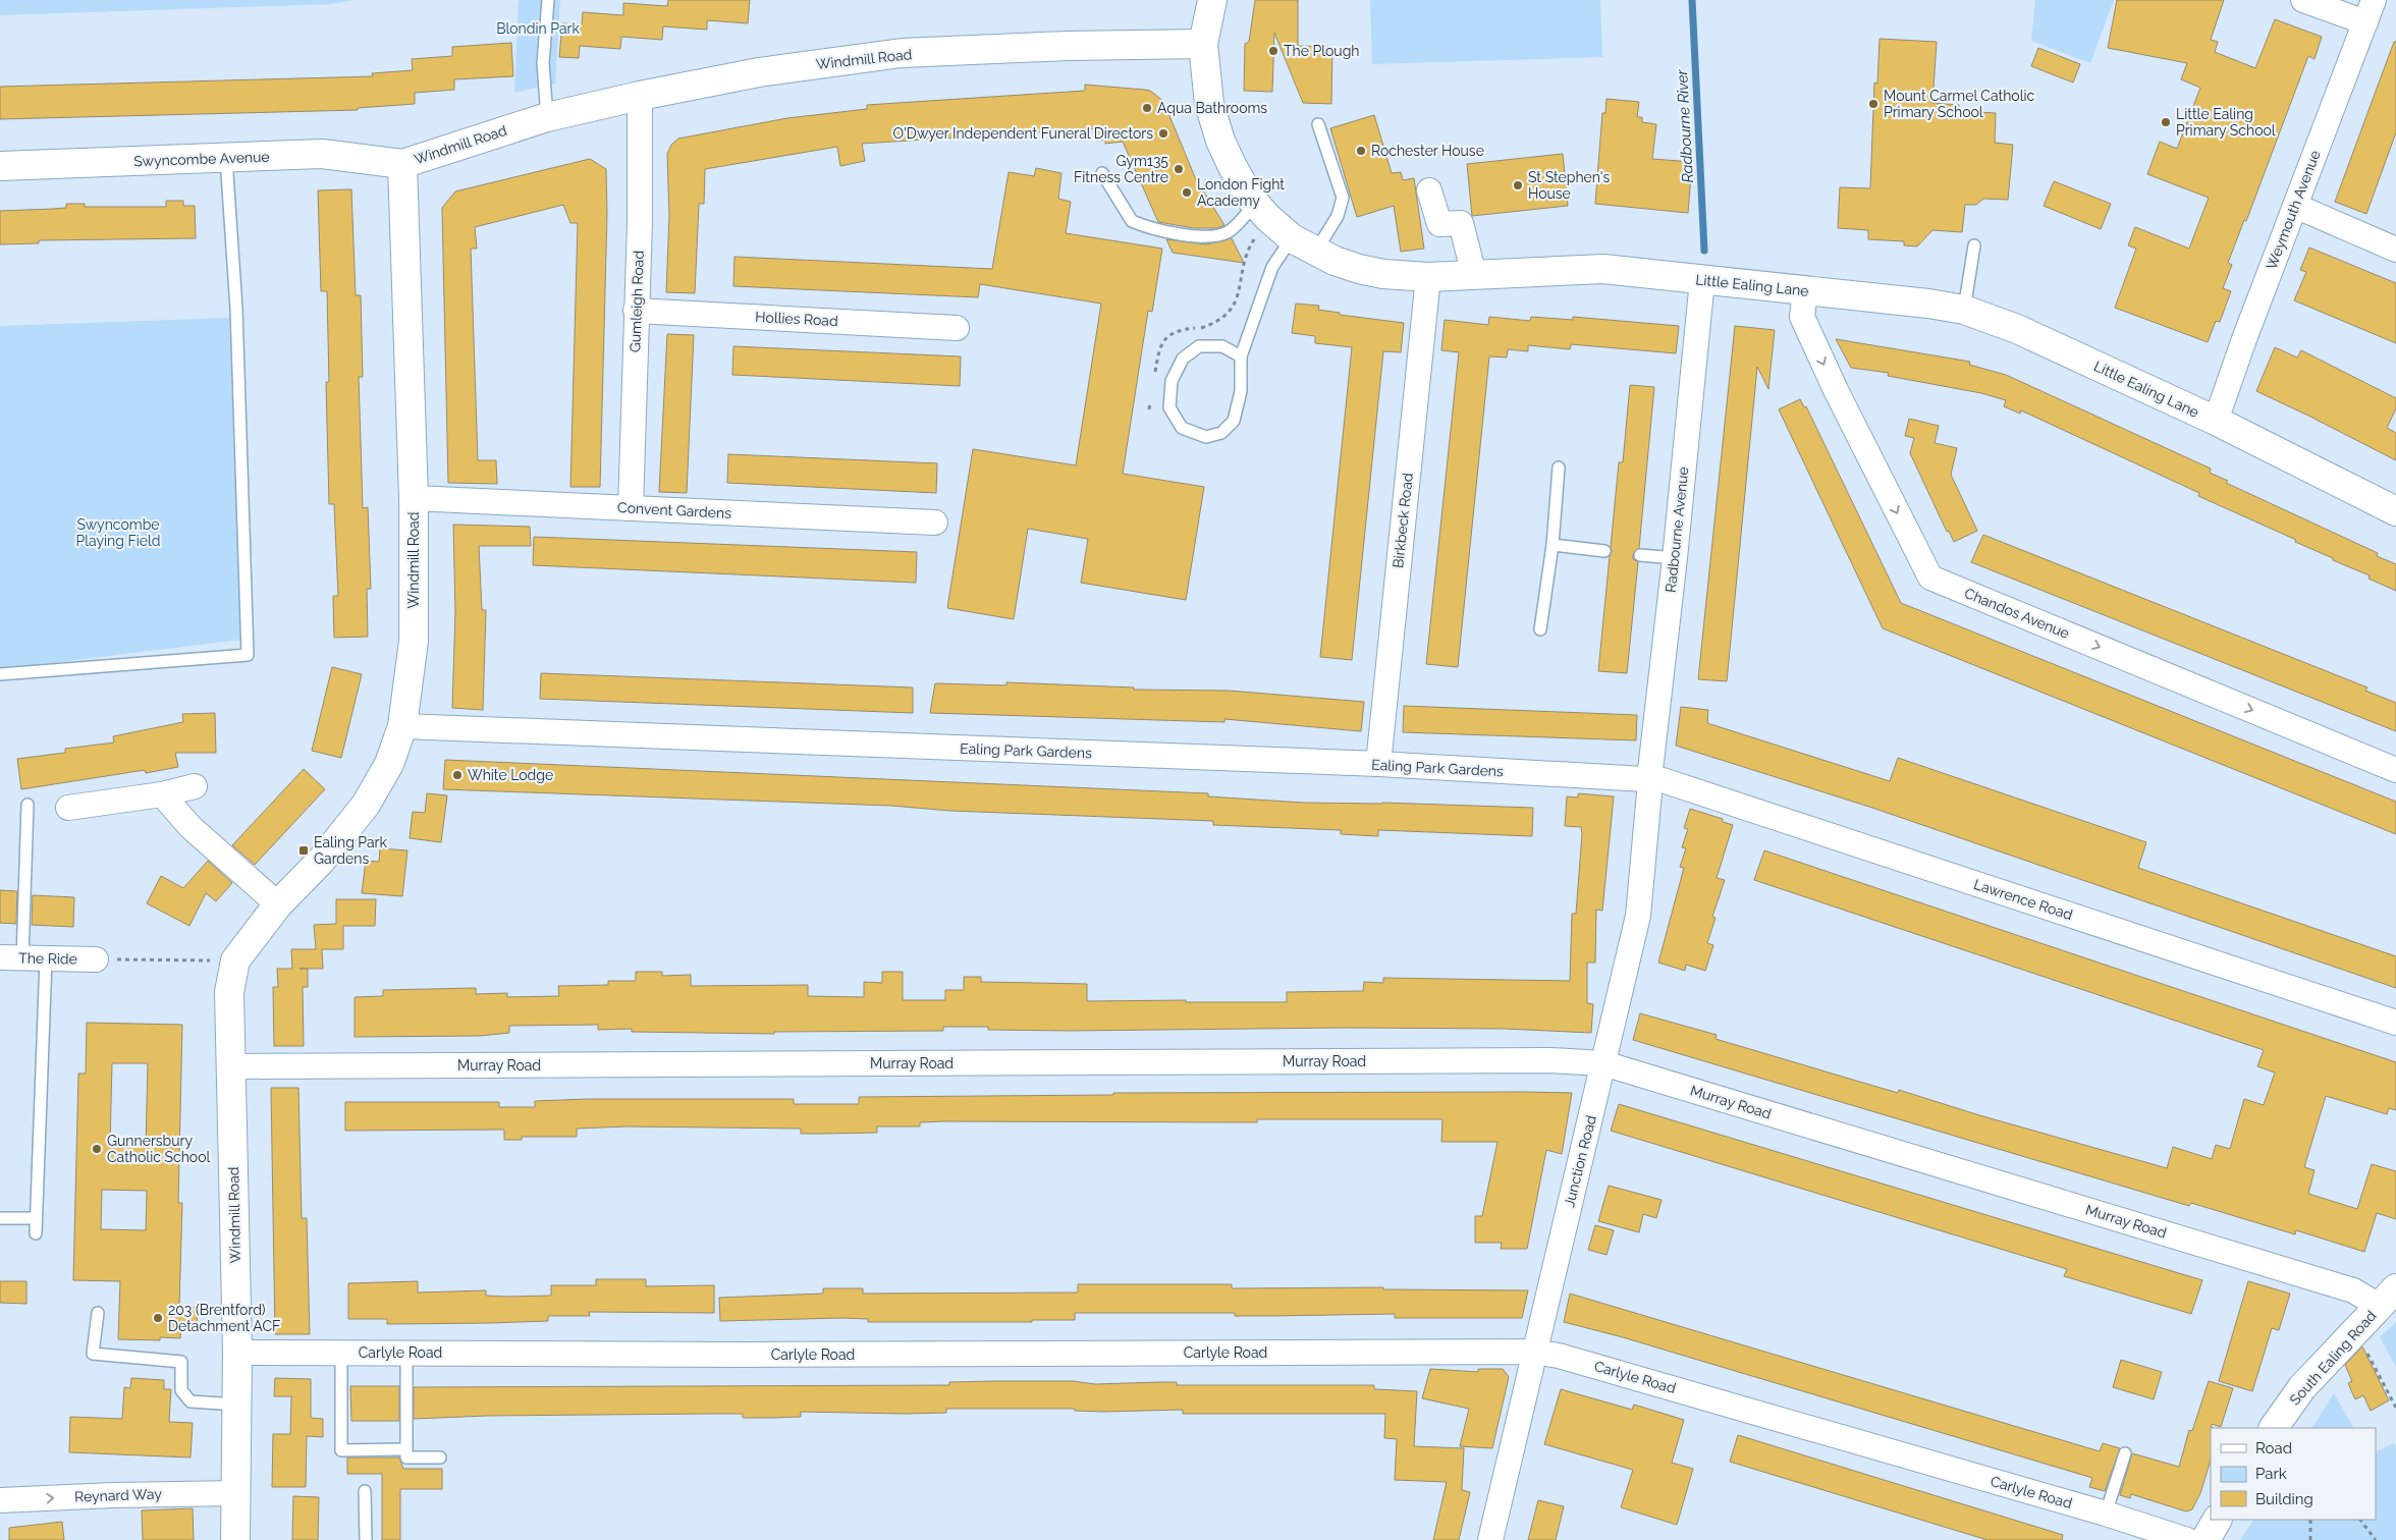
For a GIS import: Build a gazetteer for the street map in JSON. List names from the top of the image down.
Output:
{
  "streets": {
    "main road": [
      "Windmill Road",
      "Swyncombe Avenue",
      "Little Ealing Lane",
      "South Ealing Road"
    ],
    "street": [
      "Weymouth Avenue",
      "Gumleigh Road",
      "Hollies Road",
      "Convent Gardens",
      "Birkbeck Road",
      "Radbourne Avenue",
      "Chandos Avenue",
      "Ealing Park Gardens",
      "Lawrence Road",
      "The Ride",
      "Murray Road",
      "Junction Road",
      "Carlyle Road",
      "Reynard Way"
    ]
  },
  "crossings": [
    ["Windmill Road", "Swyncombe Avenue"],
    ["Windmill Road", "Little Ealing Lane"],
    ["Windmill Road", "Gumleigh Road"],
    ["Windmill Road", "Convent Gardens"],
    ["Windmill Road", "Ealing Park Gardens"],
    ["Windmill Road", "Murray Road"],
    ["Windmill Road", "Carlyle Road"],
    ["Windmill Road", "Reynard Way"],
    ["Weymouth Avenue", "Little Ealing Lane"],
    ["Little Ealing Lane", "Birkbeck Road"],
    ["Little Ealing Lane", "Radbourne Avenue"],
    ["Little Ealing Lane", "Chandos Avenue"],
    ["Gumleigh Road", "Hollies Road"],
    ["Gumleigh Road", "Convent Gardens"],
    ["Birkbeck Road", "Ealing Park Gardens"],
    ["Radbourne Avenue", "Ealing Park Gardens"],
    ["Radbourne Avenue", "Lawrence Road"],
    ["Radbourne Avenue", "Junction Road"],
    ["Ealing Park Gardens", "Lawrence Road"],
    ["Ealing Park Gardens", "Junction Road"],
    ["Lawrence Road", "Junction Road"],
    ["Murray Road", "Junction Road"],
    ["Murray Road", "South Ealing Road"],
    ["Junction Road", "Carlyle Road"]
  ],
  "one_way": ["Chandos Avenue", "Reynard Way"],
  "water": ["Radbourne River"],
  "parks": ["Blondin Park", "Swyncombe Playing Field"],
  "places": {
    "other": [
      "The Plough",
      "Mount Carmel Catholic Primary School",
      "Aqua Bathrooms",
      "Little Ealing Primary School",
      "O'Dwyer Independent Funeral Directors",
      "Rochester House",
      "Gym135 Fitness Centre",
      "St Stephen's House",
      "London Fight Academy",
      "White Lodge",
      "Gunnersbury Catholic School",
      "203 (Brentford) Detachment ACF"
    ],
    "transit": ["Ealing Park Gardens"]
  },
  "legend": ["Road", "Park", "Building"]
}
